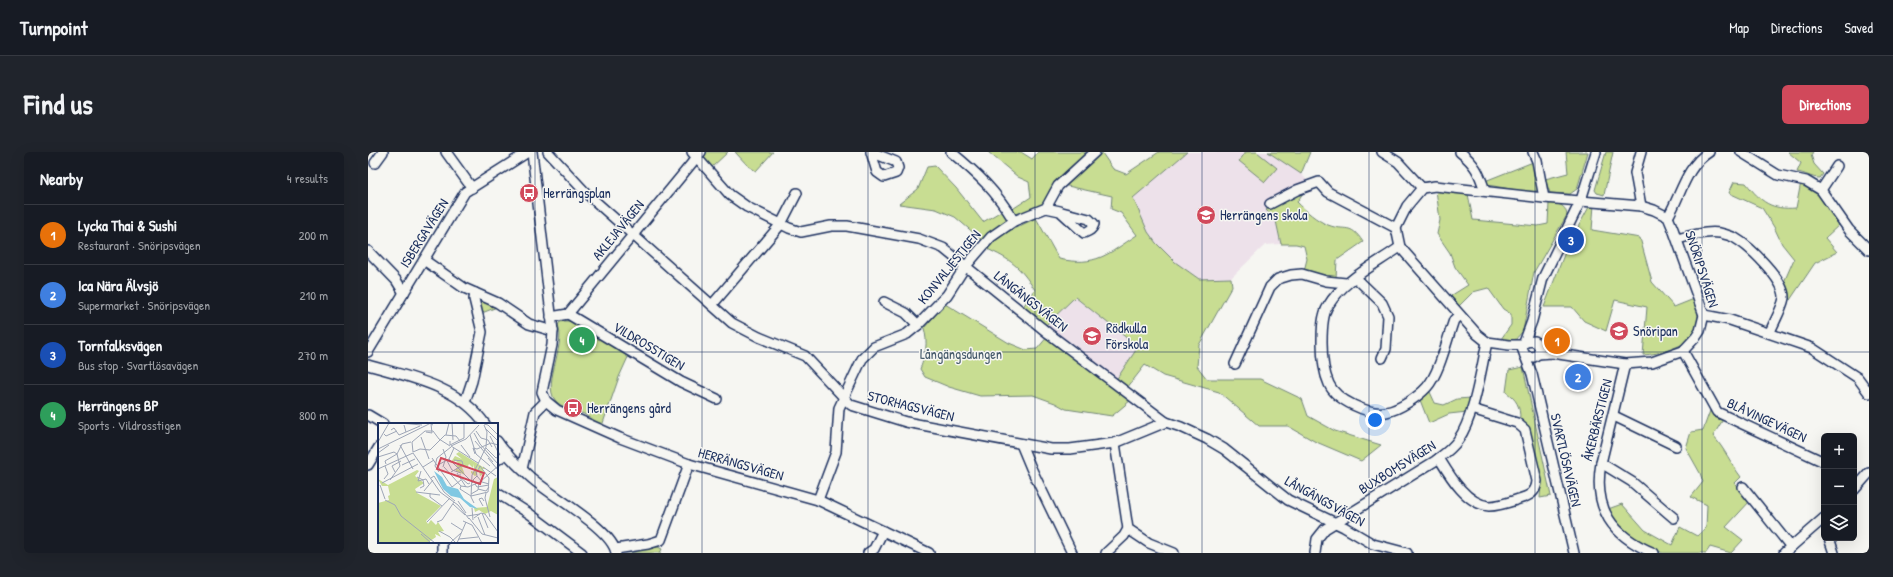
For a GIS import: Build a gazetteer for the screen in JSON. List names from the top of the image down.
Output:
{
  "streets": {
    "street": [
      "AKLEJAVÄGEN",
      "ISBERGAVÄGEN",
      "KONVALJESTIGEN",
      "SNÖRIPSVÄGEN",
      "LÅNGÄNGSVÄGEN",
      "VILDROSSTIGEN",
      "STORHAGSVÄGEN",
      "ÅKERBÄRSTIGEN",
      "BLÅVINGEVÄGEN",
      "SVARTLÖSAVÄGEN",
      "HERRÄNGSVÄGEN",
      "BUXBOMSVÄGEN"
    ]
  },
  "crossings": [
    ["AKLEJAVÄGEN", "LÅNGÄNGSVÄGEN"],
    ["AKLEJAVÄGEN", "VILDROSSTIGEN"],
    ["AKLEJAVÄGEN", "STORHAGSVÄGEN"],
    ["KONVALJESTIGEN", "LÅNGÄNGSVÄGEN"],
    ["KONVALJESTIGEN", "STORHAGSVÄGEN"],
    ["KONVALJESTIGEN", "HERRÄNGSVÄGEN"],
    ["SNÖRIPSVÄGEN", "BLÅVINGEVÄGEN"],
    ["LÅNGÄNGSVÄGEN", "STORHAGSVÄGEN"],
    ["LÅNGÄNGSVÄGEN", "BUXBOMSVÄGEN"]
  ],
  "parks": ["Långängsdungen"],
  "places": {
    "bus stop": ["Herrängsplan", "Herrängens gård"],
    "school or university": ["Herrängens skola", "Snöripan", "Rödkulla Förskola"]
  },
  "page": {
    "header": "Turnpoint",
    "nav": ["Map", "Directions", "Saved"],
    "title": "Find us",
    "buttons": "Directions",
    "heading": ["Nearby", "4 results"],
    "list": [
      {
        "mark": "1",
        "name": "Lycka Thai & Sushi",
        "note": "Restaurant · Snöripsvägen",
        "value": "200 m"
      },
      {
        "mark": "2",
        "name": "Ica Nära Älvsjö",
        "note": "Supermarket · Snöripsvägen",
        "value": "210 m"
      },
      {
        "mark": "3",
        "name": "Tornfalksvägen",
        "note": "Bus stop · Svartlösavägen",
        "value": "270 m"
      },
      {
        "mark": "4",
        "name": "Herrängens BP",
        "note": "Sports · Vildrosstigen",
        "value": "800 m"
      }
    ],
    "pins": [
      "3",
      "4",
      "1",
      "2"
    ],
    "map_buttons": ["+", "−"]
  }
}
